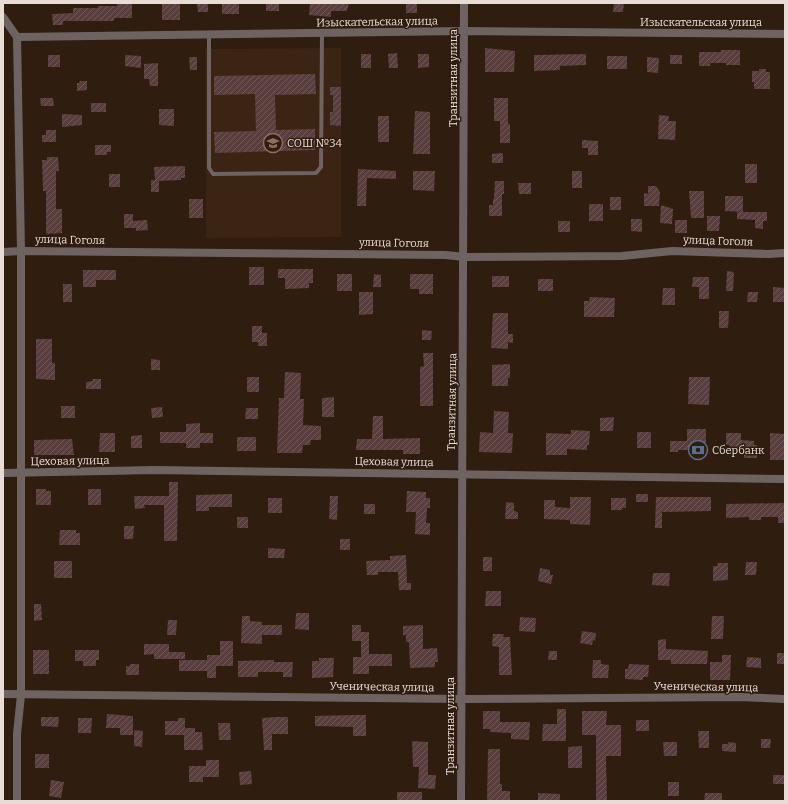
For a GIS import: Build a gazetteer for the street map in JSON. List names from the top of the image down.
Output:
{
  "streets": {
    "street": [
      "Изыскательская улица",
      "Транзитная улица",
      "улица Гоголя",
      "Цеховая улица",
      "Ученическая улица"
    ]
  },
  "crossings": [
    ["Изыскательская улица", "Транзитная улица"],
    ["Транзитная улица", "улица Гоголя"],
    ["Транзитная улица", "Цеховая улица"],
    ["Транзитная улица", "Ученическая улица"]
  ],
  "places": {
    "school or university": ["СОШ №34"],
    "bank": ["Сбербанк"]
  }
}
